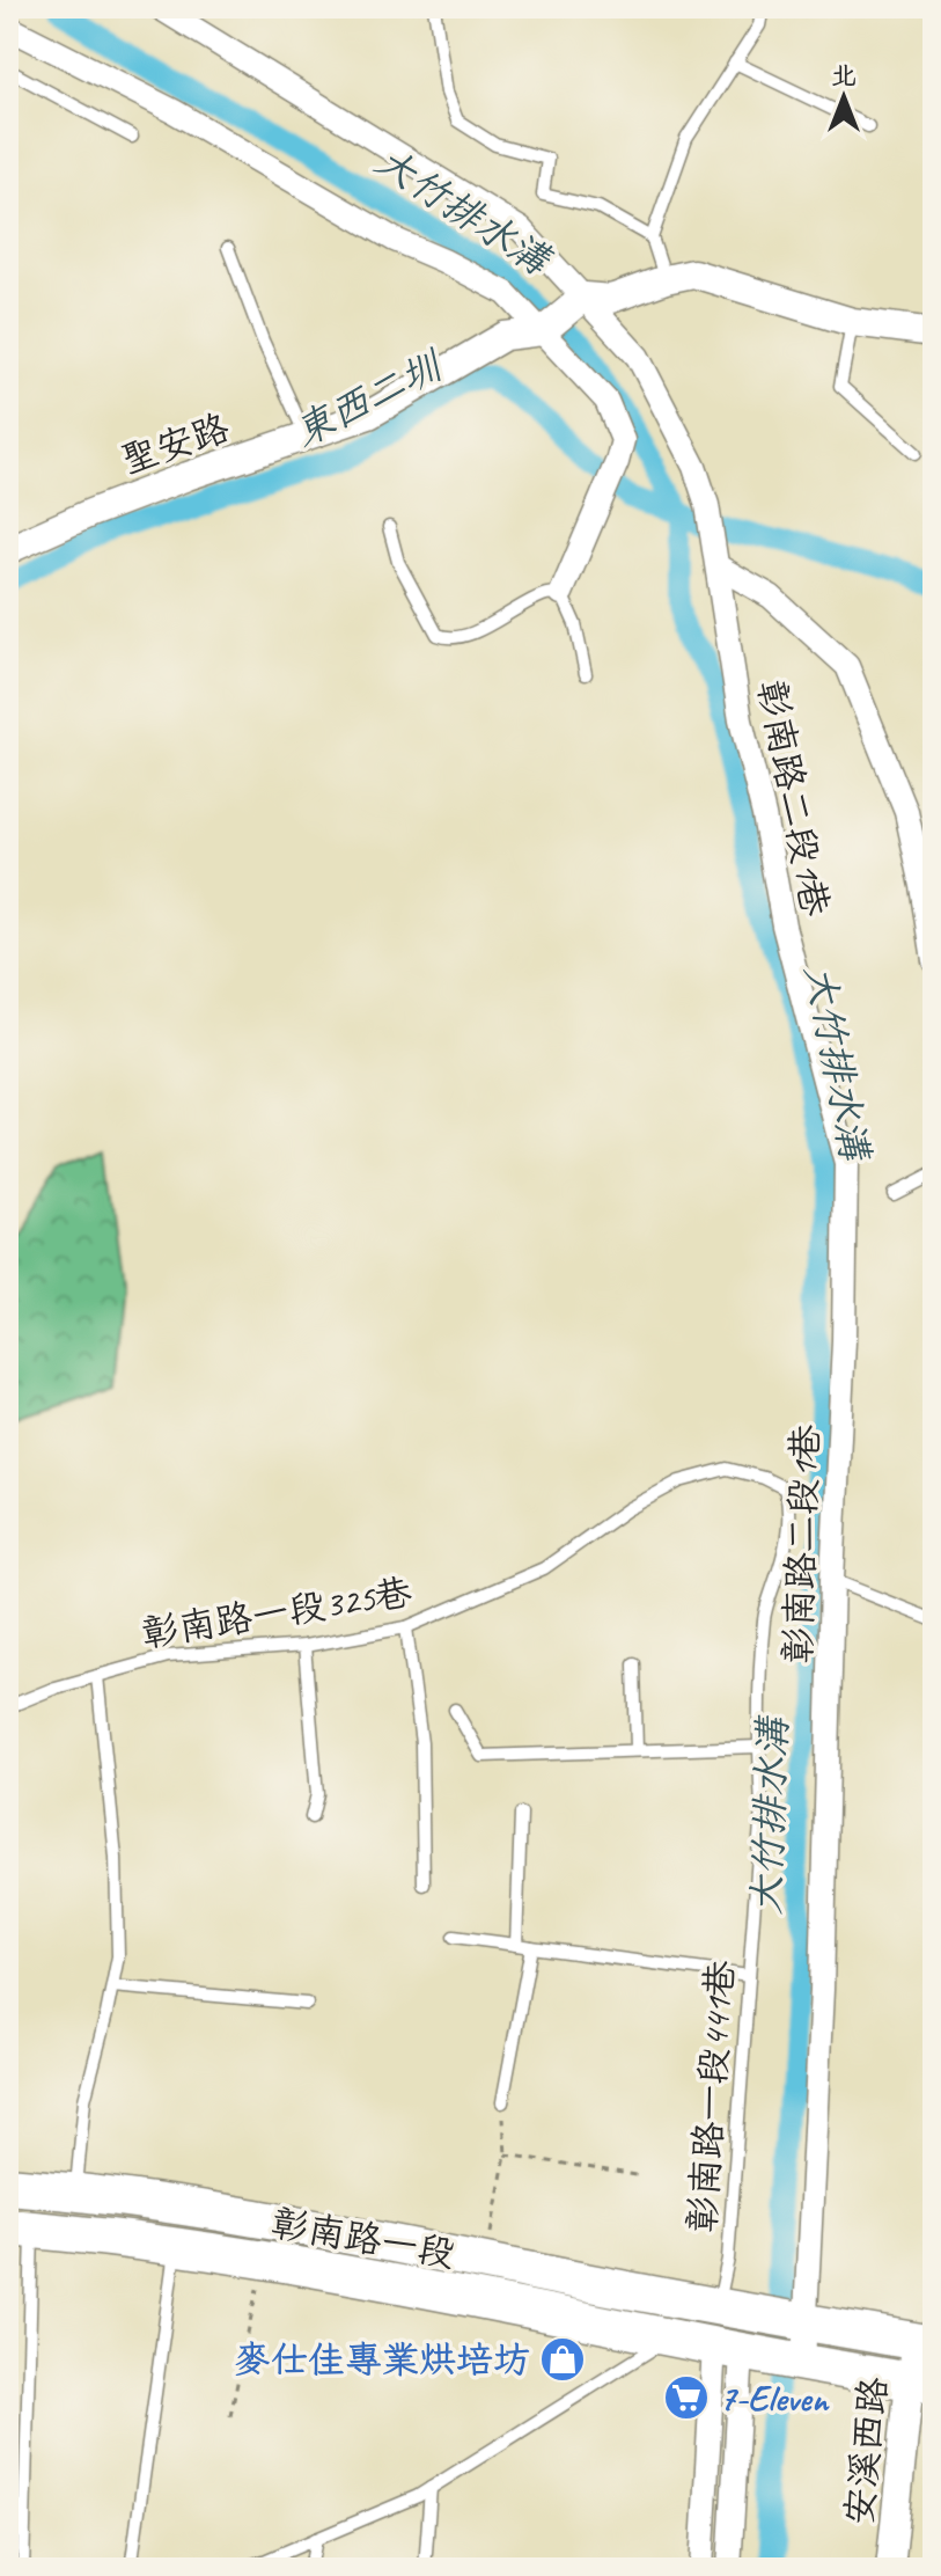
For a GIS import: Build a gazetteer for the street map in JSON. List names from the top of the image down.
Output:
{
  "streets": {
    "main road": ["彰南路一段"],
    "street": ["聖安路", "彰南路二段1巷", "安溪西路"],
    "lane": ["彰南路一段325巷", "彰南路一段441巷"]
  },
  "crossings": [
    ["聖安路", "彰南路二段1巷"],
    ["彰南路一段325巷", "彰南路一段441巷"],
    ["彰南路一段441巷", "彰南路一段"]
  ],
  "water": ["大竹排水溝", "東西二圳"],
  "places": {
    "shop": ["麥仕佳專業烘培坊"],
    "supermarket": ["7-Eleven"]
  },
  "north": "top"
}
